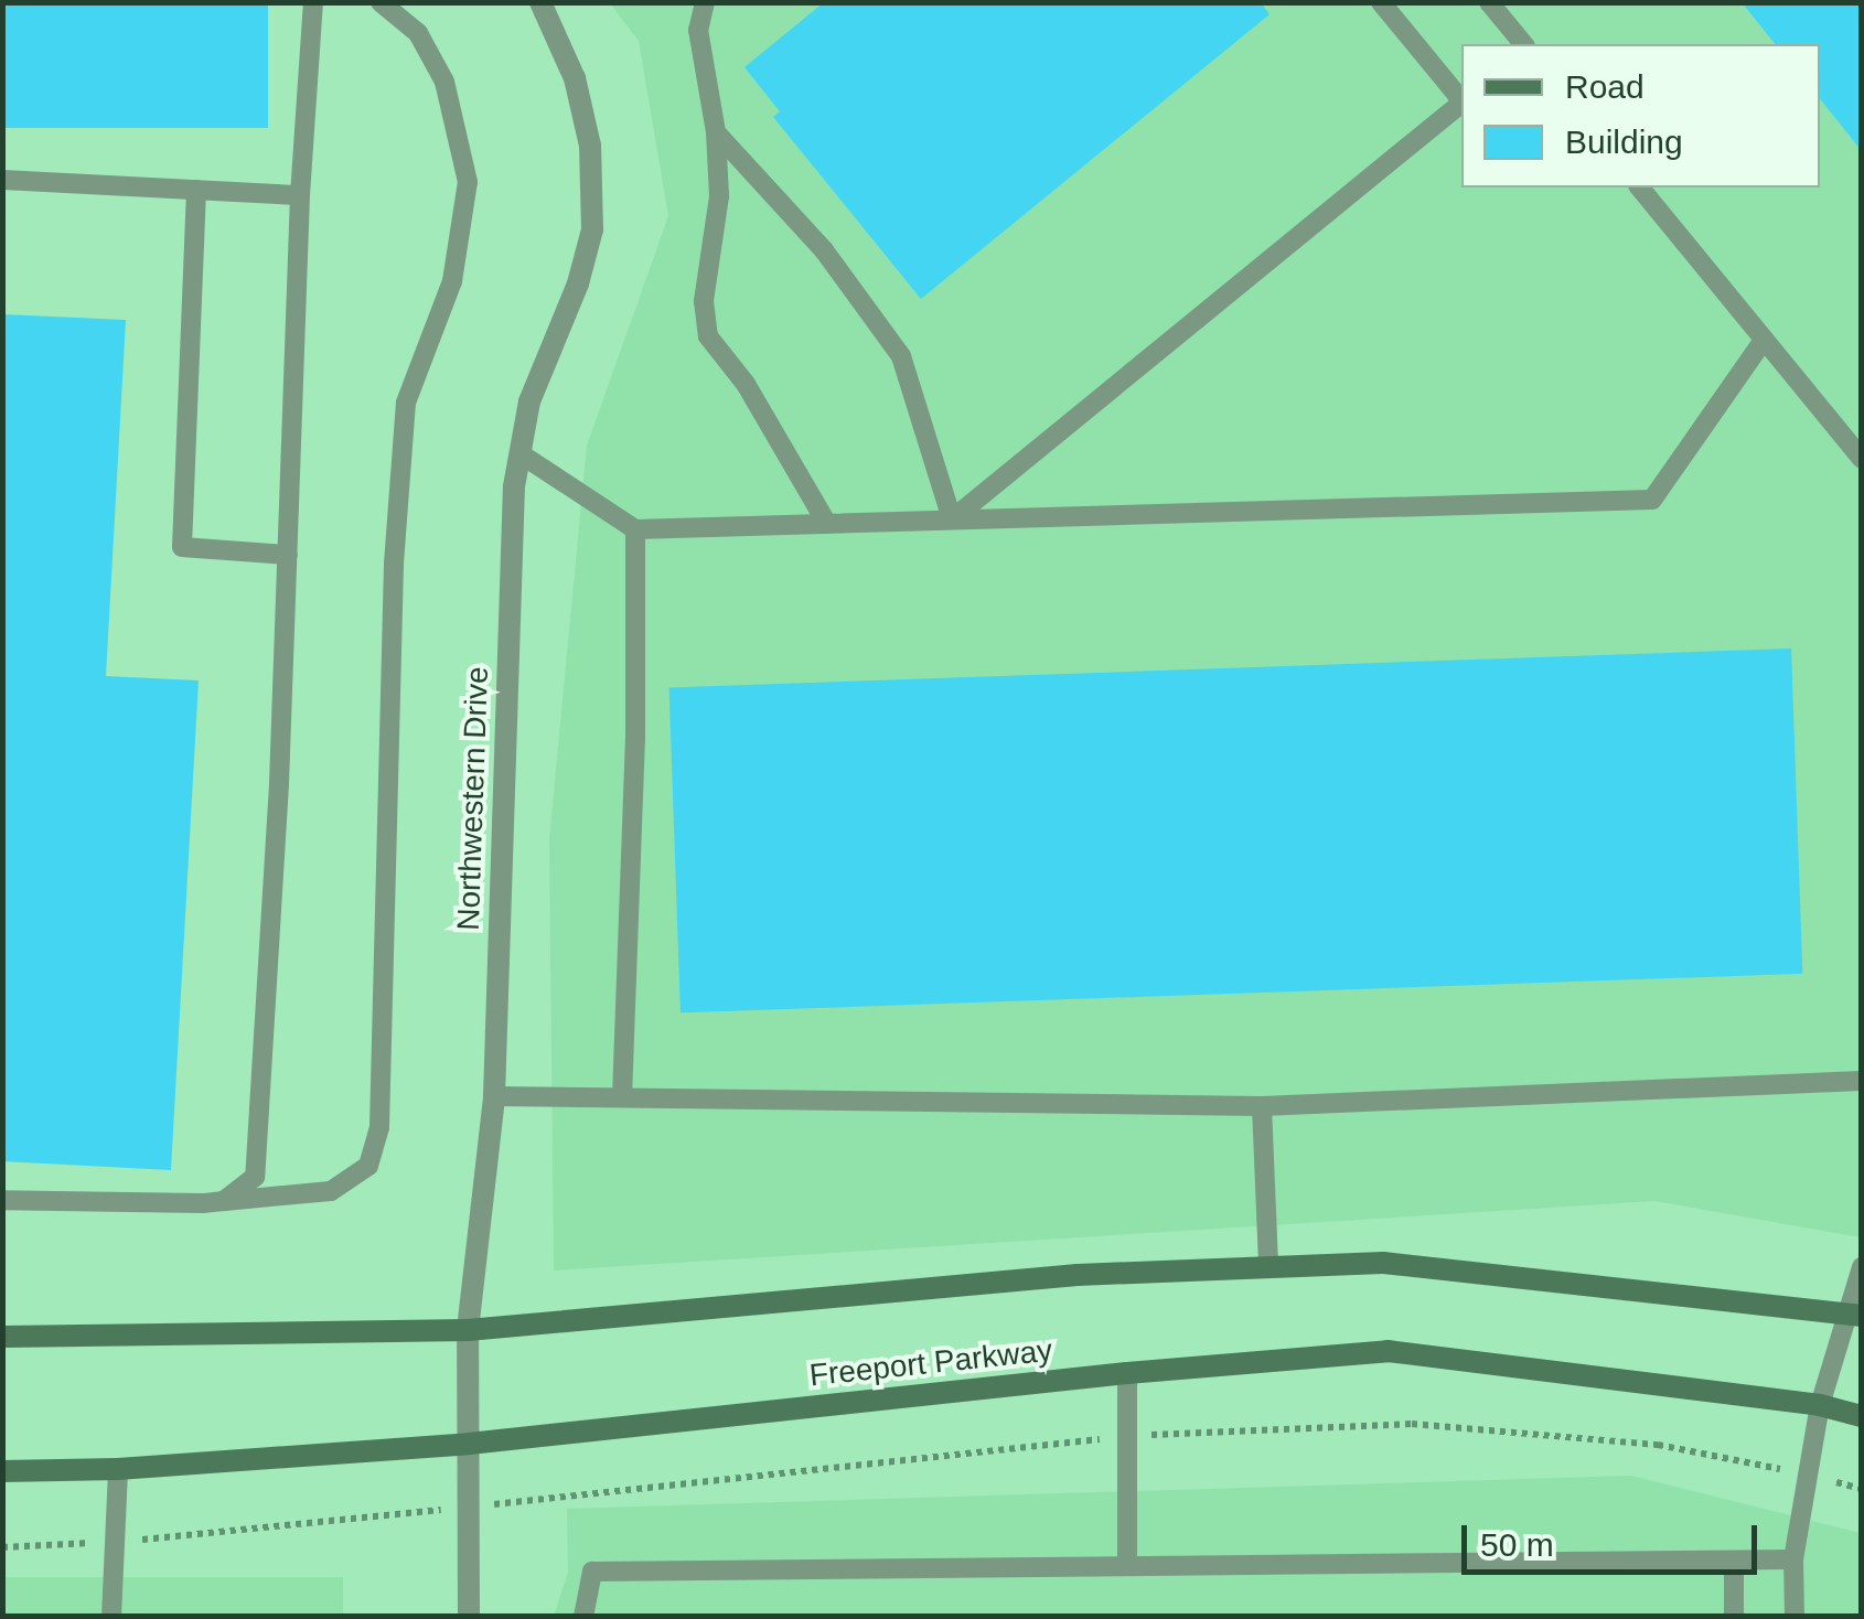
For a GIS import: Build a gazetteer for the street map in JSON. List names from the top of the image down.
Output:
{
  "streets": {
    "main road": ["Freeport Parkway"],
    "street": ["Northwestern Drive"]
  },
  "crossings": [
    ["Northwestern Drive", "Freeport Parkway"]
  ],
  "legend": ["Road", "Building"],
  "scale_bar": "50 m"
}
